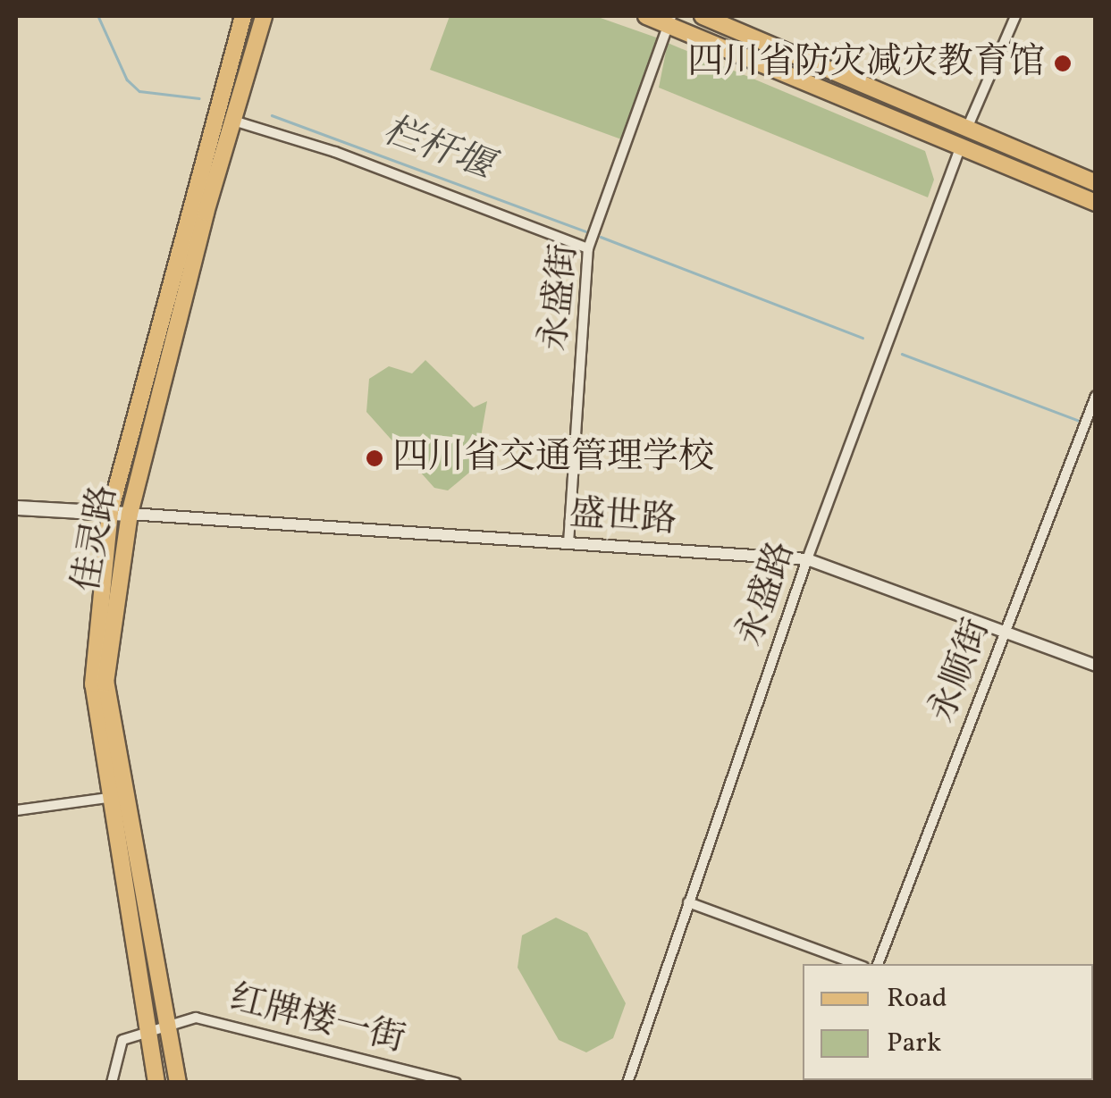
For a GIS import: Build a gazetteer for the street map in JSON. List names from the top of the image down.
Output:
{
  "streets": {
    "main road": ["佳灵路"],
    "street": [
      "永盛街",
      "盛世路",
      "永盛路",
      "永顺街",
      "红牌楼一街"
    ]
  },
  "crossings": [
    ["永盛街", "盛世路"],
    ["盛世路", "佳灵路"],
    ["盛世路", "永盛路"],
    ["盛世路", "永顺街"],
    ["佳灵路", "红牌楼一街"]
  ],
  "water": ["栏杆堰"],
  "places": ["四川省防灾减灾教育馆", "四川省交通管理学校"],
  "legend": ["Road", "Park"]
}
